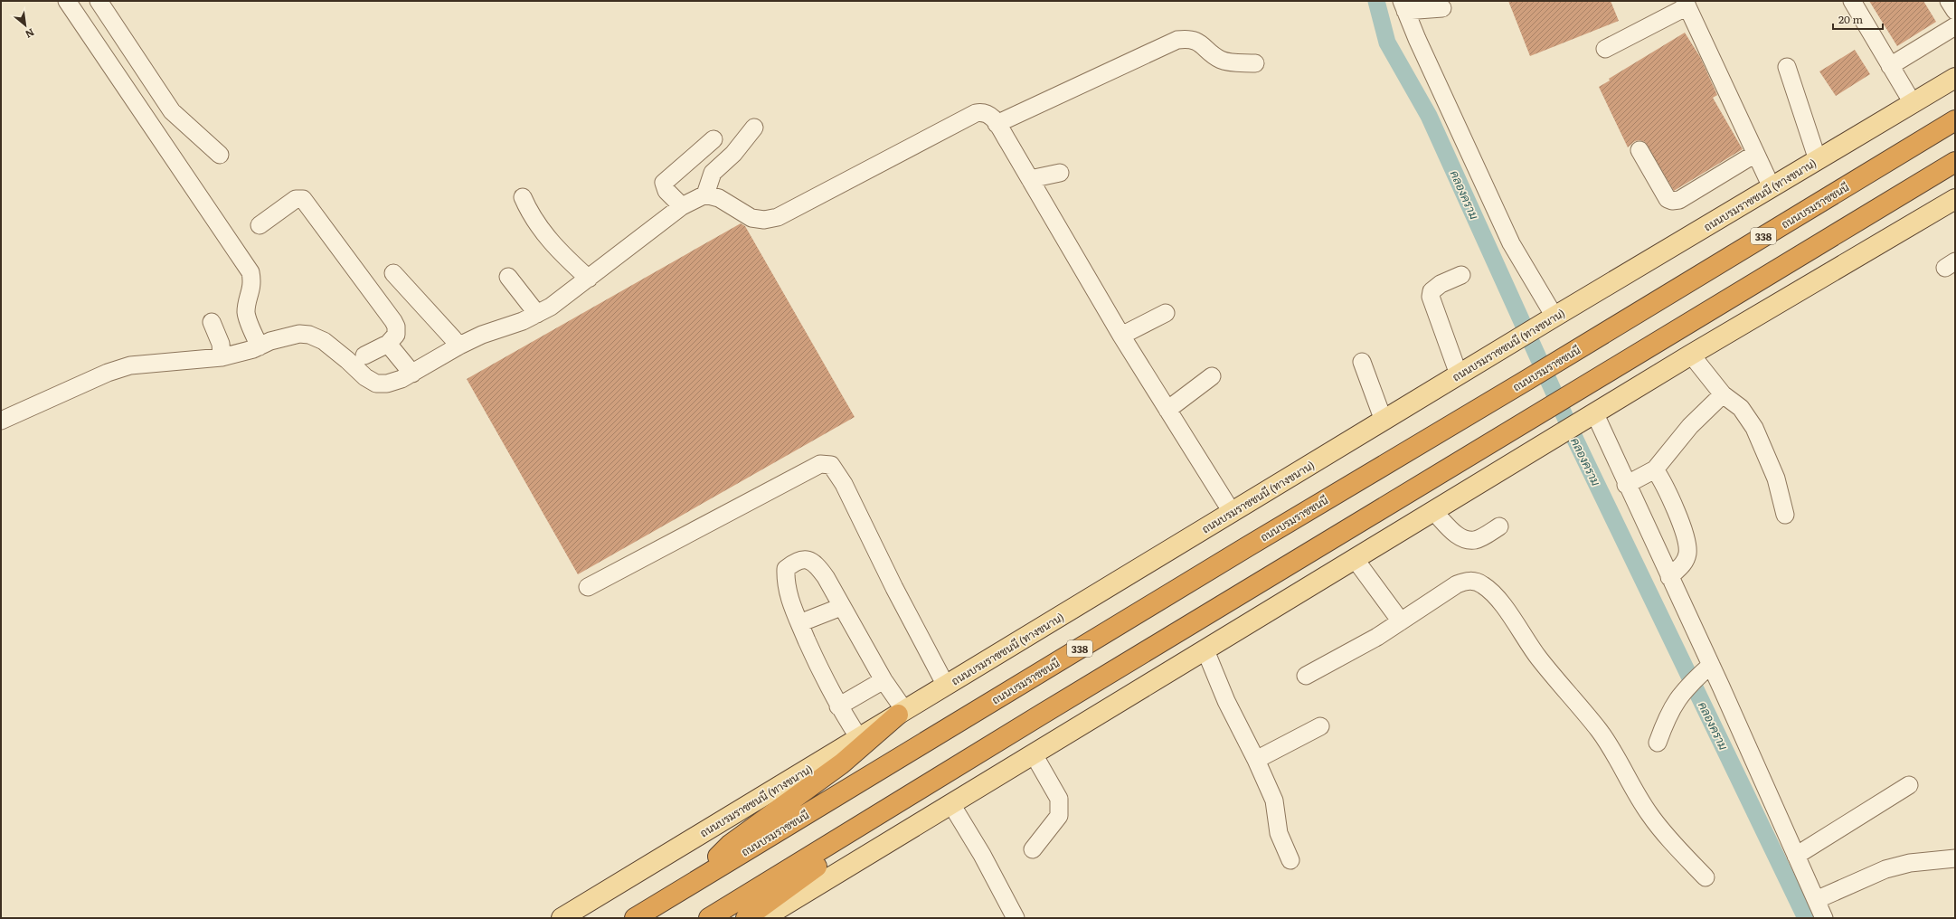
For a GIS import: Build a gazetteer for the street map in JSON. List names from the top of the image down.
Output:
{
  "streets": {
    "highway": ["ถนนบรมราชชนนี", "338"],
    "main road": ["ถนนบรมราชชนนี (ทางขนาน)"]
  },
  "water": ["คลองคราม"],
  "scale_bar": "20 m",
  "north": "bottom right"
}
